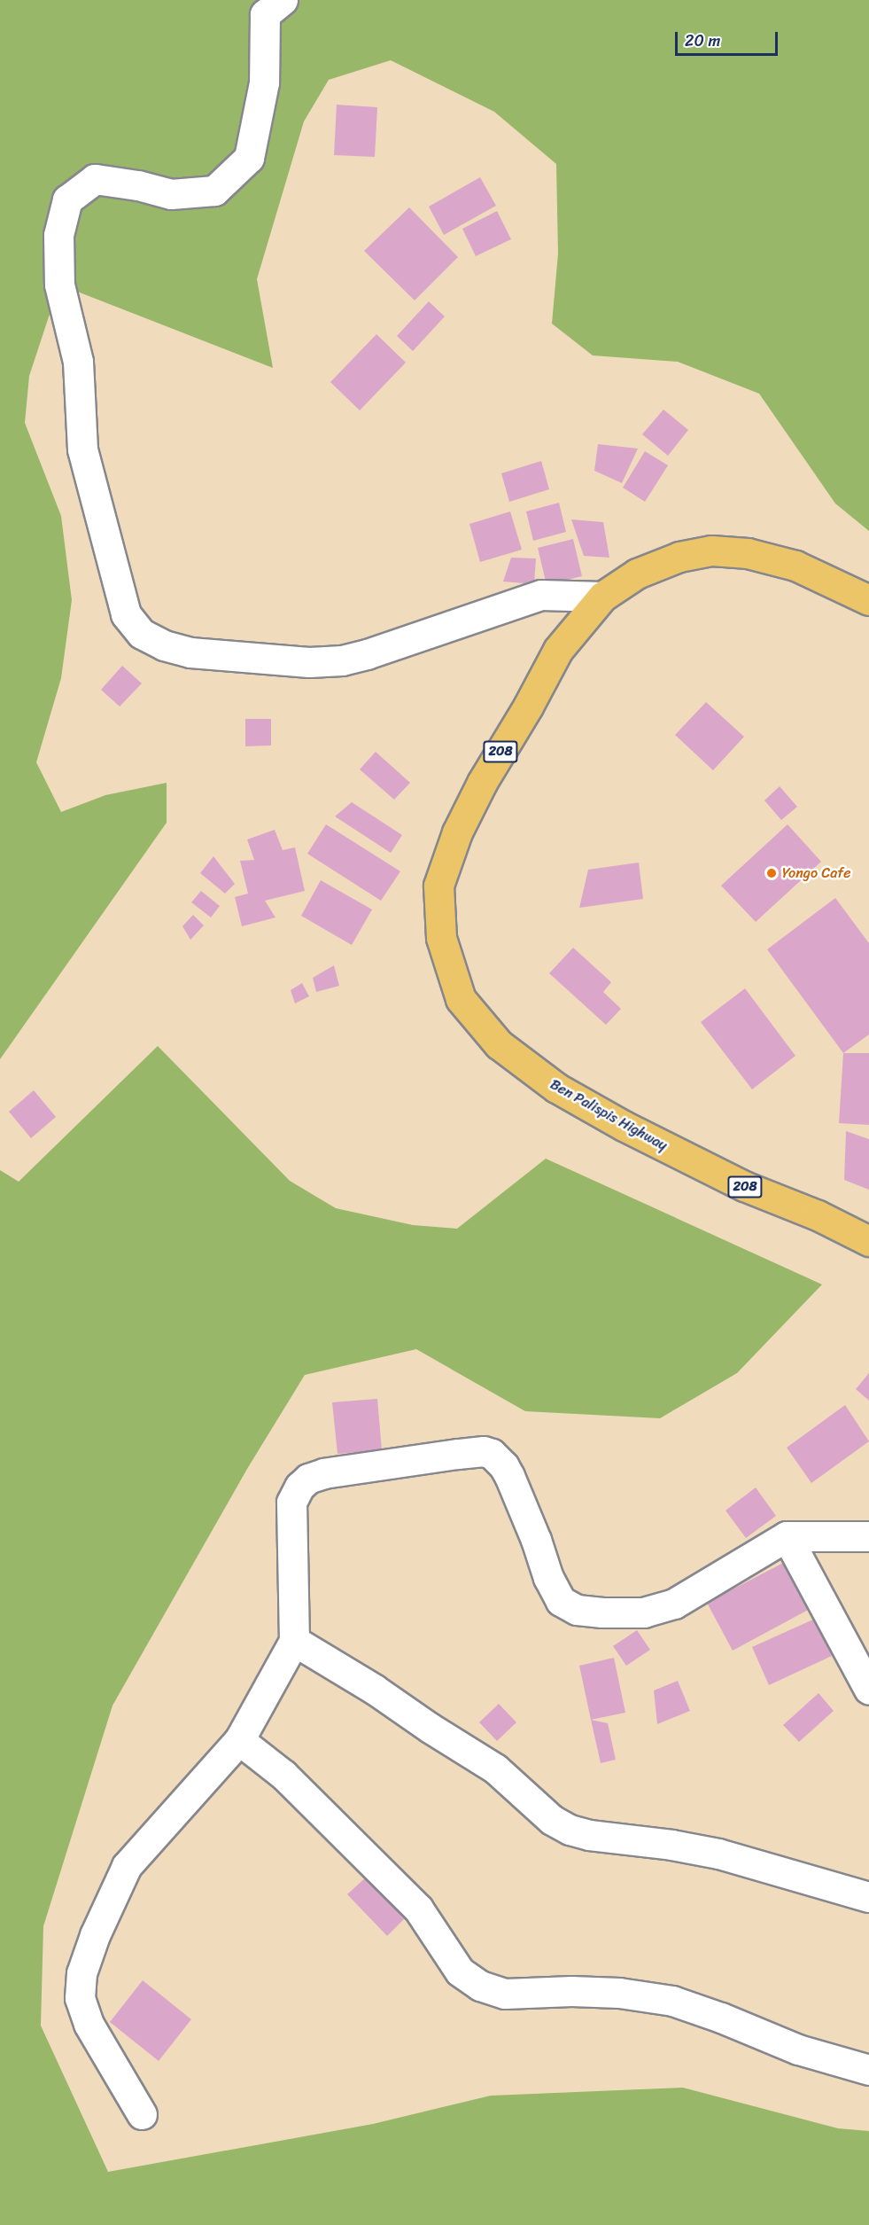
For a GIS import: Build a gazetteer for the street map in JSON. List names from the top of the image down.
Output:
{
  "streets": {
    "main road": ["208", "Ben Palispis Highway"]
  },
  "places": ["Yongo Cafe"],
  "scale_bar": "20 m"
}
